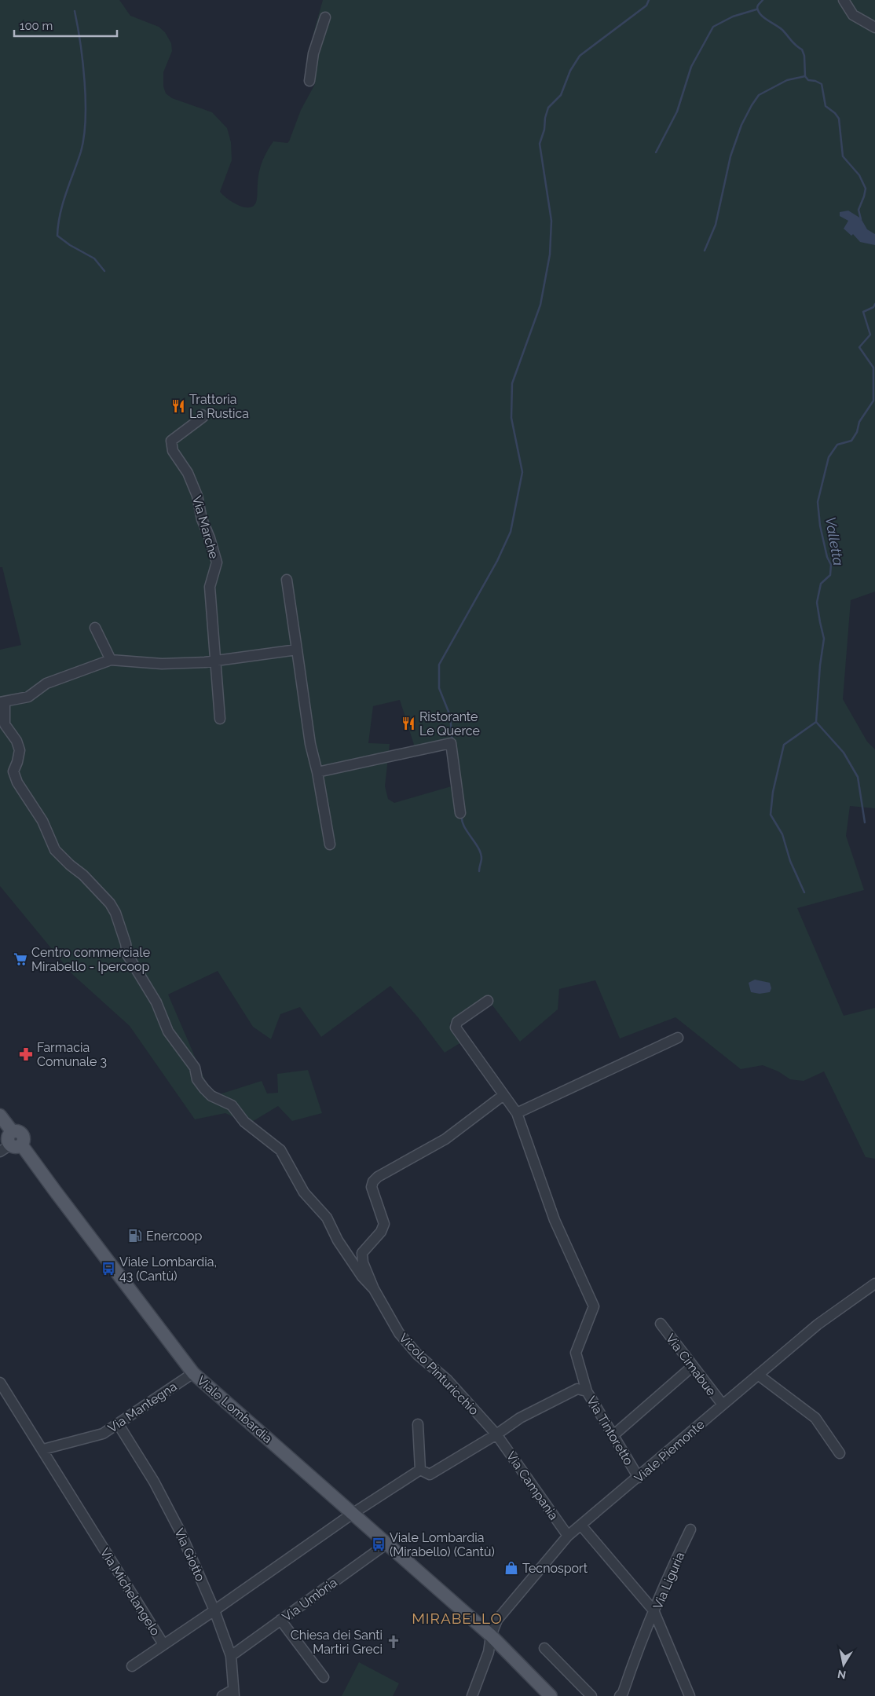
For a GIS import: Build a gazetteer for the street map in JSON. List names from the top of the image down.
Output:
{
  "streets": {
    "main road": ["Viale Lombardia"],
    "street": [
      "Via Marche",
      "Via Cimabue",
      "Vicolo Pinturicchio",
      "Via Mantegna",
      "Via Tintoretto",
      "Viale Piemonte",
      "Via Campania",
      "Via Giotto",
      "Via Liguria",
      "Via Michelangelo",
      "Via Umbria"
    ]
  },
  "crossings": [
    ["Via Cimabue", "Viale Piemonte"],
    ["Vicolo Pinturicchio", "Via Tintoretto"],
    ["Vicolo Pinturicchio", "Via Campania"],
    ["Via Mantegna", "Viale Lombardia"],
    ["Via Mantegna", "Via Giotto"],
    ["Via Mantegna", "Via Michelangelo"],
    ["Viale Lombardia", "Viale Piemonte"],
    ["Viale Lombardia", "Via Michelangelo"],
    ["Viale Lombardia", "Via Umbria"],
    ["Via Tintoretto", "Viale Piemonte"],
    ["Via Tintoretto", "Via Campania"],
    ["Via Tintoretto", "Via Michelangelo"],
    ["Viale Piemonte", "Via Campania"],
    ["Via Giotto", "Via Michelangelo"],
    ["Via Giotto", "Via Umbria"]
  ],
  "districts": ["MIRABELLO"],
  "water": ["Valletta"],
  "places": {
    "restaurant": ["Trattoria La Rustica", "Ristorante Le Querce"],
    "supermarket": ["Centro commerciale Mirabello - Ipercoop"],
    "pharmacy": ["Farmacia Comunale 3"],
    "fuel station": ["Enercoop"],
    "bus stop": ["Viale Lombardia, 43 (Cantù)", "Viale Lombardia (Mirabello) (Cantù)"],
    "shop": ["Tecnosport"],
    "church": ["Chiesa dei Santi Martiri Greci"]
  },
  "scale_bar": "100 m",
  "north": "bottom"
}
